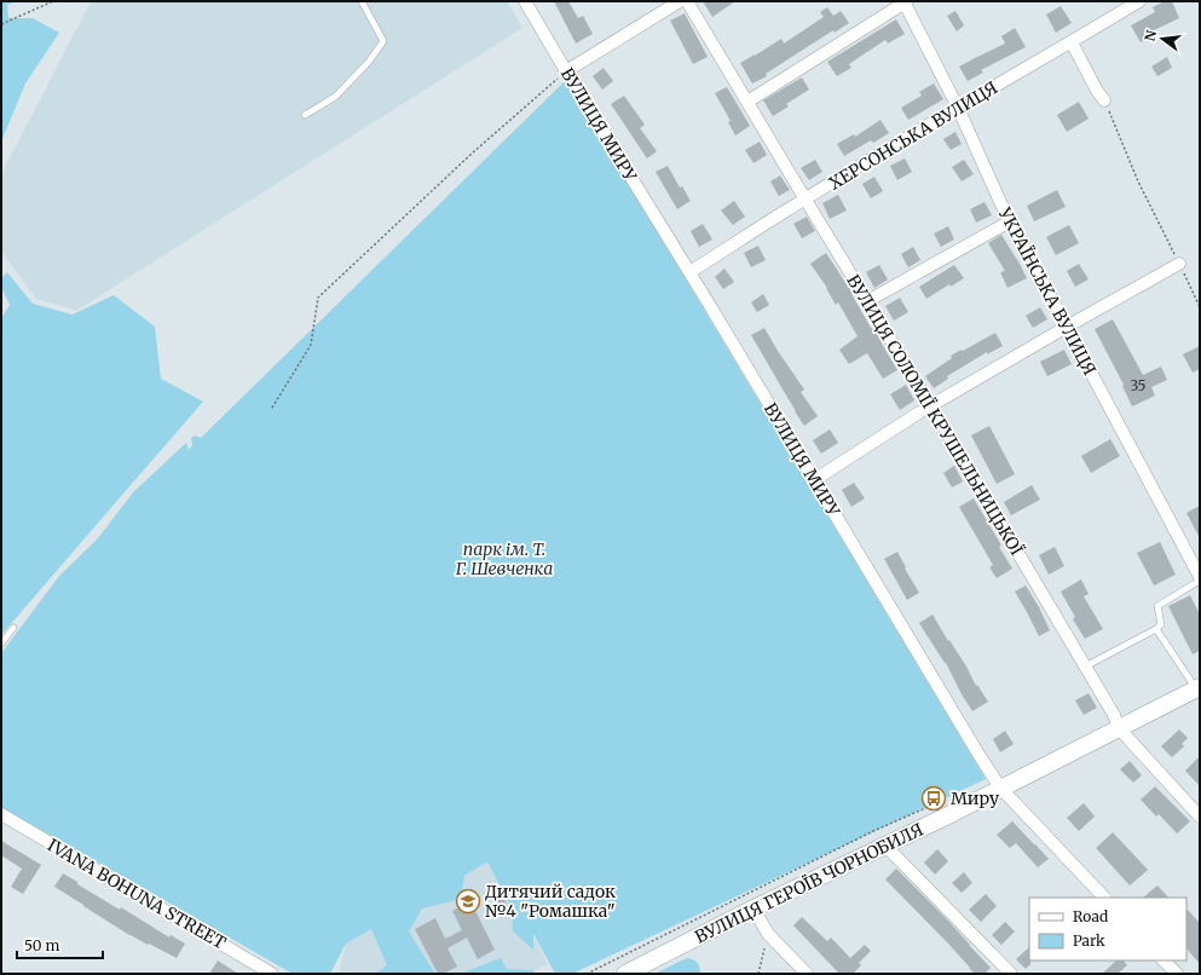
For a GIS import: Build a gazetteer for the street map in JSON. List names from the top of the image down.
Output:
{
  "streets": {
    "street": [
      "ВУЛИЦЯ МИРУ",
      "ХЕРСОНСЬКА ВУЛИЦЯ",
      "УКРАЇНСЬКА ВУЛИЦЯ",
      "ВУЛИЦЯ СОЛОМІЇ КРУШЕЛЬНИЦЬКОЇ",
      "ВУЛИЦЯ ГЕРОЇВ ЧОРНОБИЛЯ",
      "IVANA BOHUNA STREET"
    ]
  },
  "crossings": [
    ["ВУЛИЦЯ МИРУ", "ХЕРСОНСЬКА ВУЛИЦЯ"],
    ["ВУЛИЦЯ МИРУ", "ВУЛИЦЯ ГЕРОЇВ ЧОРНОБИЛЯ"],
    ["ХЕРСОНСЬКА ВУЛИЦЯ", "УКРАЇНСЬКА ВУЛИЦЯ"],
    ["ХЕРСОНСЬКА ВУЛИЦЯ", "ВУЛИЦЯ СОЛОМІЇ КРУШЕЛЬНИЦЬКОЇ"],
    ["ВУЛИЦЯ СОЛОМІЇ КРУШЕЛЬНИЦЬКОЇ", "ВУЛИЦЯ ГЕРОЇВ ЧОРНОБИЛЯ"]
  ],
  "parks": ["парк ім. Т. Г. Шевченка"],
  "places": {
    "bus stop": ["Миру"],
    "school or university": ["Дитячий садок №4 \"Ромашка\""]
  },
  "house_numbers": ["35"],
  "legend": ["Road", "Park"],
  "scale_bar": "50 m",
  "north": "left"
}
